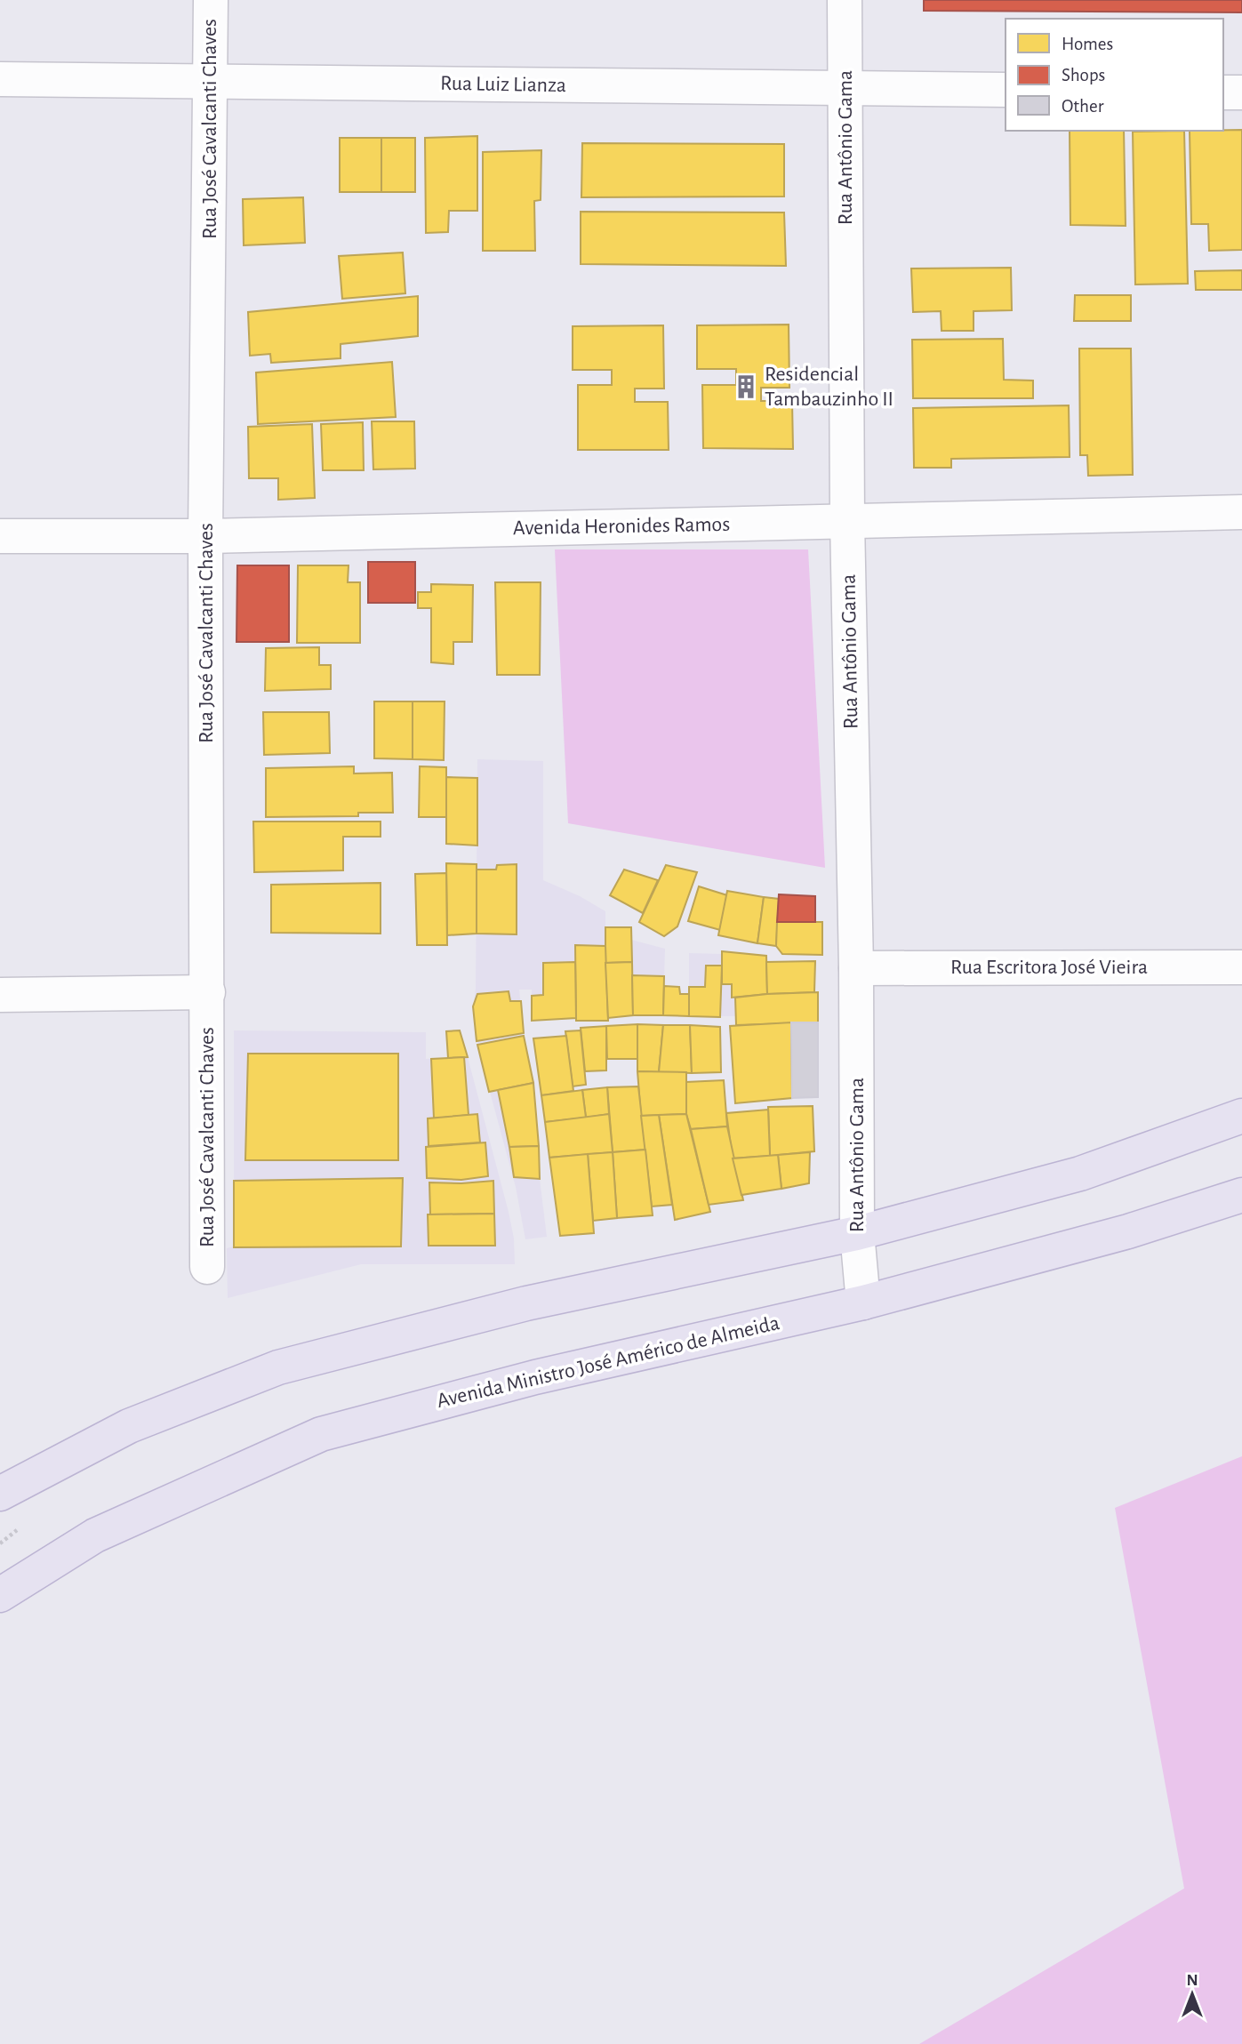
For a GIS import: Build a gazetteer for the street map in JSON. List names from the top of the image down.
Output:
{
  "streets": {
    "main road": ["Avenida Ministro José Américo de Almeida"],
    "street": [
      "Rua Luiz Lianza",
      "Rua José Cavalcanti Chaves",
      "Rua Antônio Gama",
      "Avenida Heronides Ramos",
      "Rua Escritora José Vieira"
    ]
  },
  "crossings": [
    ["Rua Luiz Lianza", "Rua José Cavalcanti Chaves"],
    ["Rua Luiz Lianza", "Rua Antônio Gama"],
    ["Rua José Cavalcanti Chaves", "Avenida Heronides Ramos"],
    ["Rua Antônio Gama", "Avenida Heronides Ramos"],
    ["Rua Antônio Gama", "Rua Escritora José Vieira"],
    ["Rua Antônio Gama", "Avenida Ministro José Américo de Almeida"]
  ],
  "places": {
    "building": ["Residencial Tambauzinho II"]
  },
  "legend": ["Homes", "Shops", "Other"],
  "north": "top"
}
